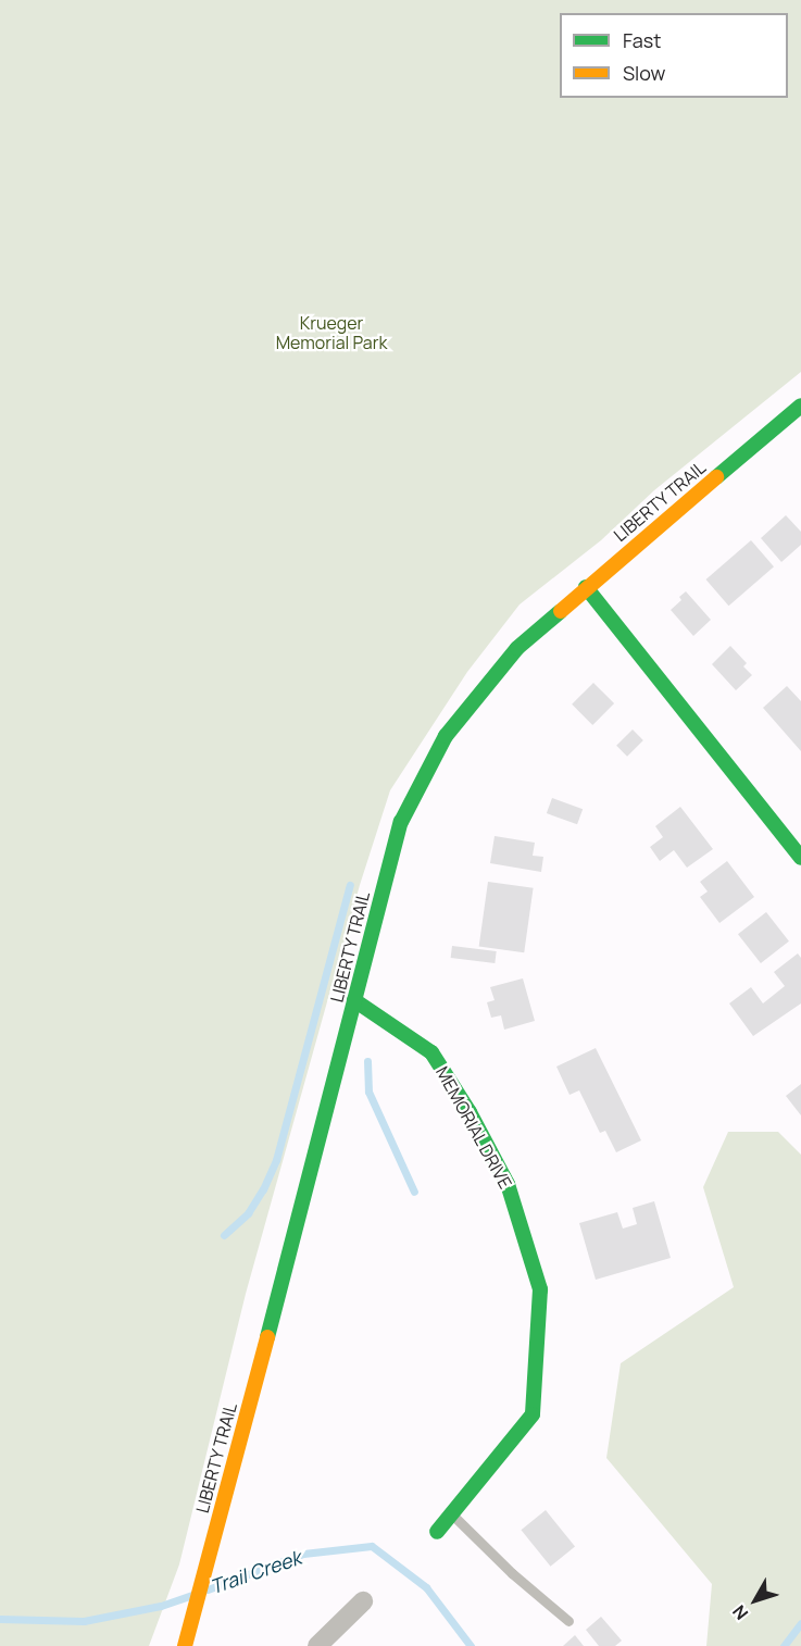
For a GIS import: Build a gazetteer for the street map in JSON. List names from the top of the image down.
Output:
{
  "streets": {
    "street": ["LIBERTY TRAIL", "MEMORIAL DRIVE"]
  },
  "crossings": [
    ["LIBERTY TRAIL", "MEMORIAL DRIVE"]
  ],
  "water": ["Trail Creek"],
  "parks": ["Krueger Memorial Park"],
  "legend": ["Fast", "Slow"],
  "north": "bottom left"
}
